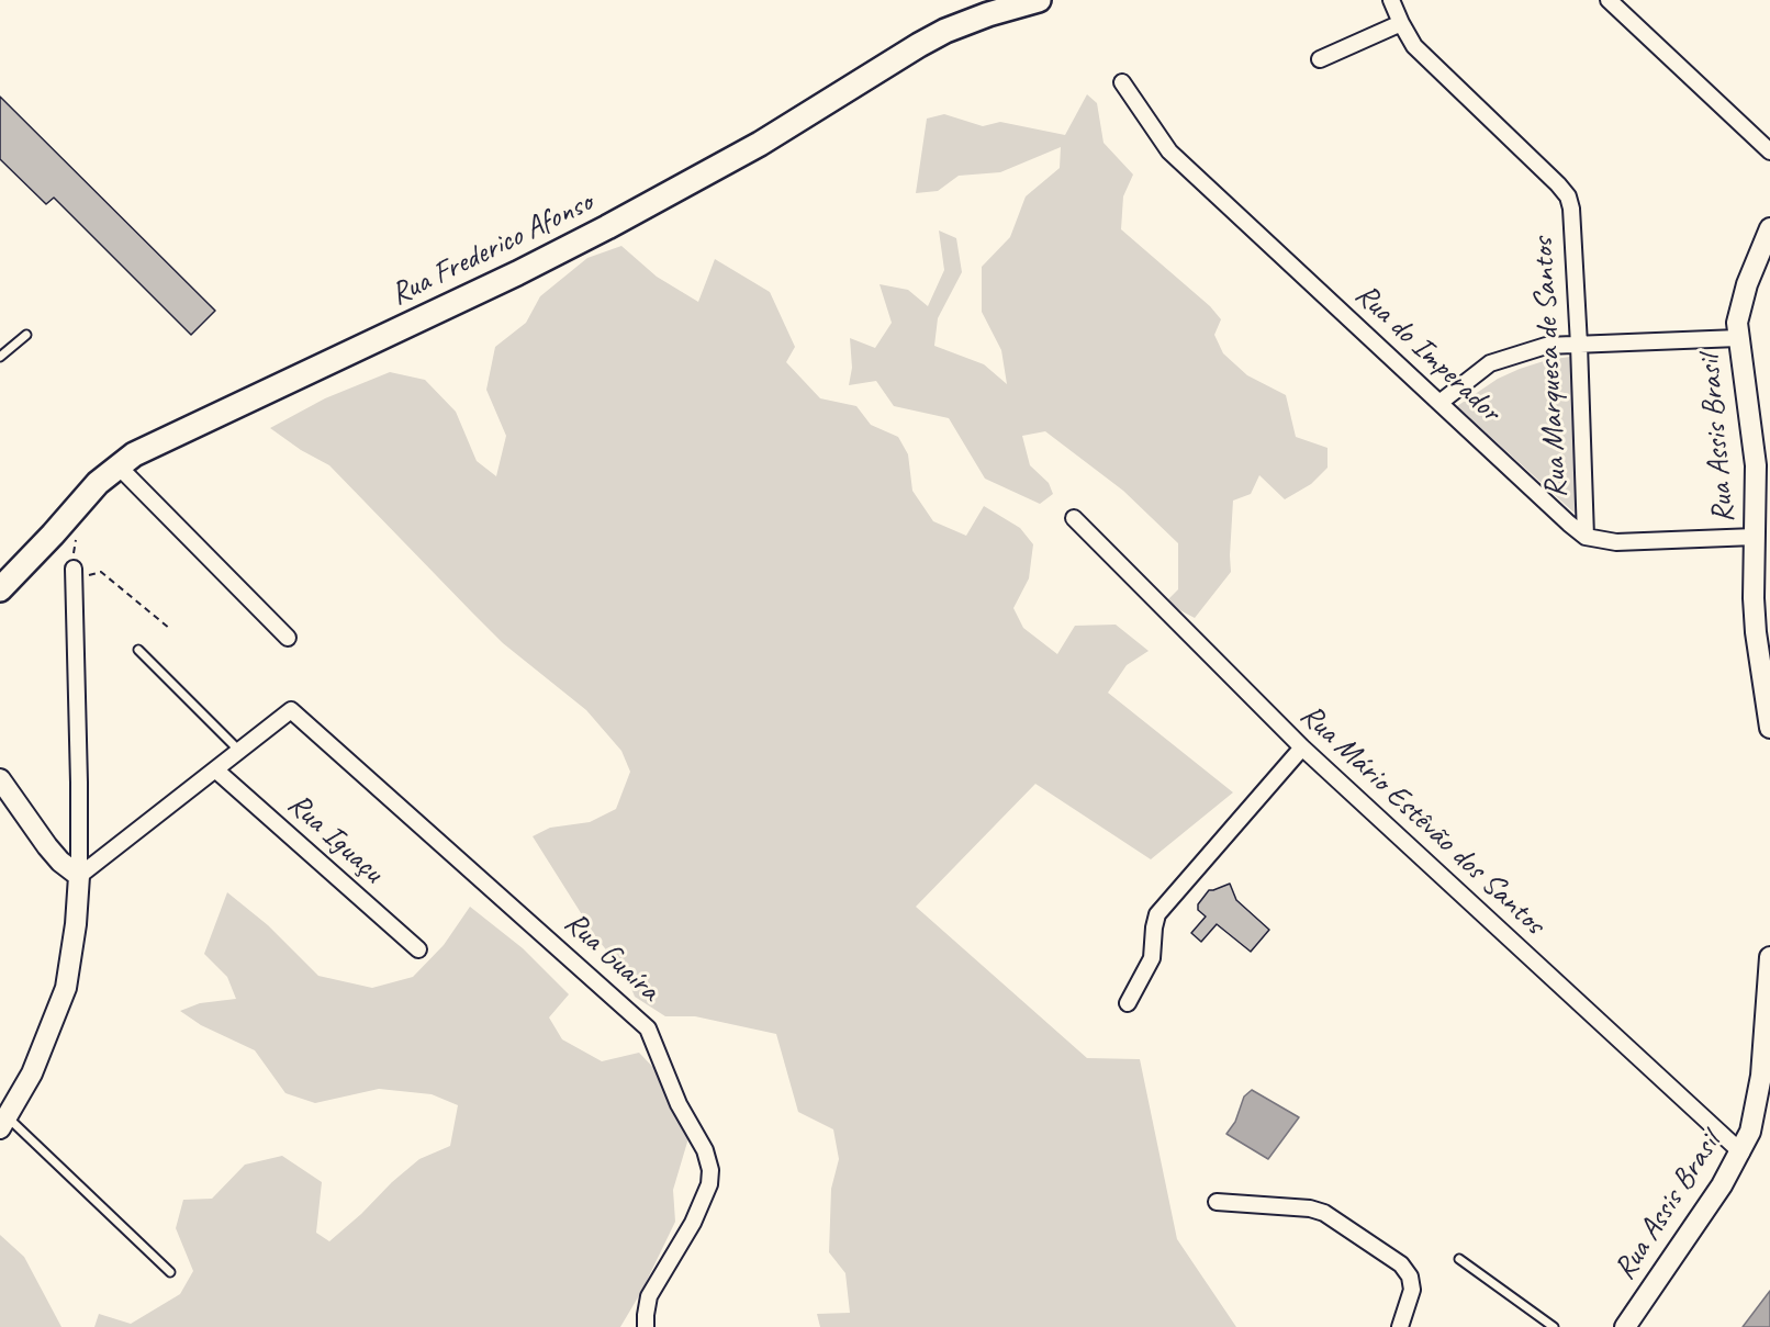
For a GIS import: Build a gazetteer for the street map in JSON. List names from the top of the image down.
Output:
{
  "streets": {
    "main road": ["Rua Frederico Afonso"],
    "street": [
      "Rua do Imperador",
      "Rua Marquesa de Santos",
      "Rua Assis Brasil",
      "Rua Mário Estêvão dos Santos",
      "Rua Iguaçu",
      "Rua Guaíra"
    ]
  },
  "crossings": [
    ["Rua do Imperador", "Rua Marquesa de Santos"],
    ["Rua Assis Brasil", "Rua Mário Estêvão dos Santos"]
  ]
}
